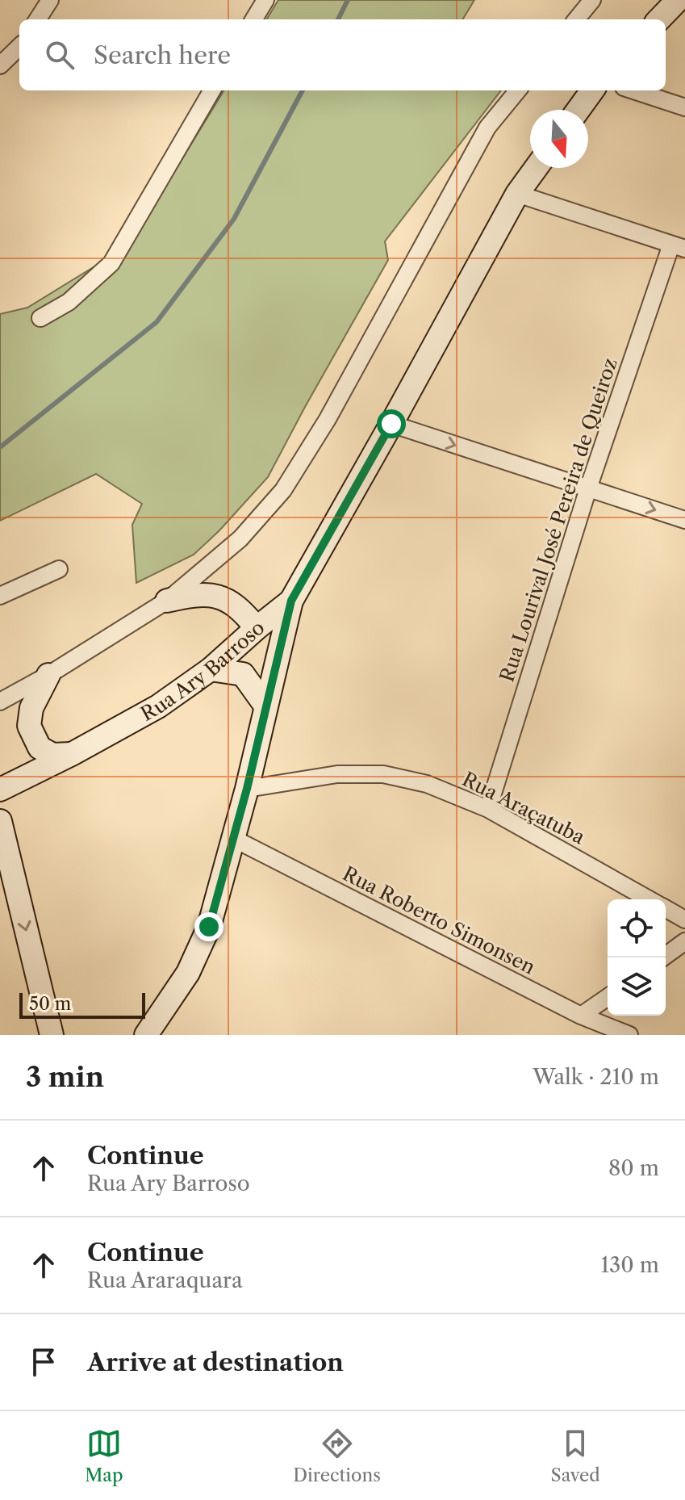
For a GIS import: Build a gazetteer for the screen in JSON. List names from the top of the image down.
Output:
{
  "streets": {
    "main road": ["Rua Ary Barroso"],
    "street": ["Rua Lourival José Pereira de Queiroz", "Rua Araçatuba", "Rua Roberto Simonsen"]
  },
  "crossings": [
    ["Rua Lourival José Pereira de Queiroz", "Rua Araçatuba"]
  ],
  "scale_bar": "50 m",
  "north": "bottom",
  "page": {
    "search": "Search here",
    "scale": "50 m",
    "heading": ["3 min", "Walk · 210 m"],
    "list": [
      ["Continue", "Rua Ary Barroso", "80 m"],
      ["Continue", "Rua Araraquara", "130 m"],
      "Arrive at destination"
    ],
    "nav": ["Map", "Directions", "Saved"]
  }
}
